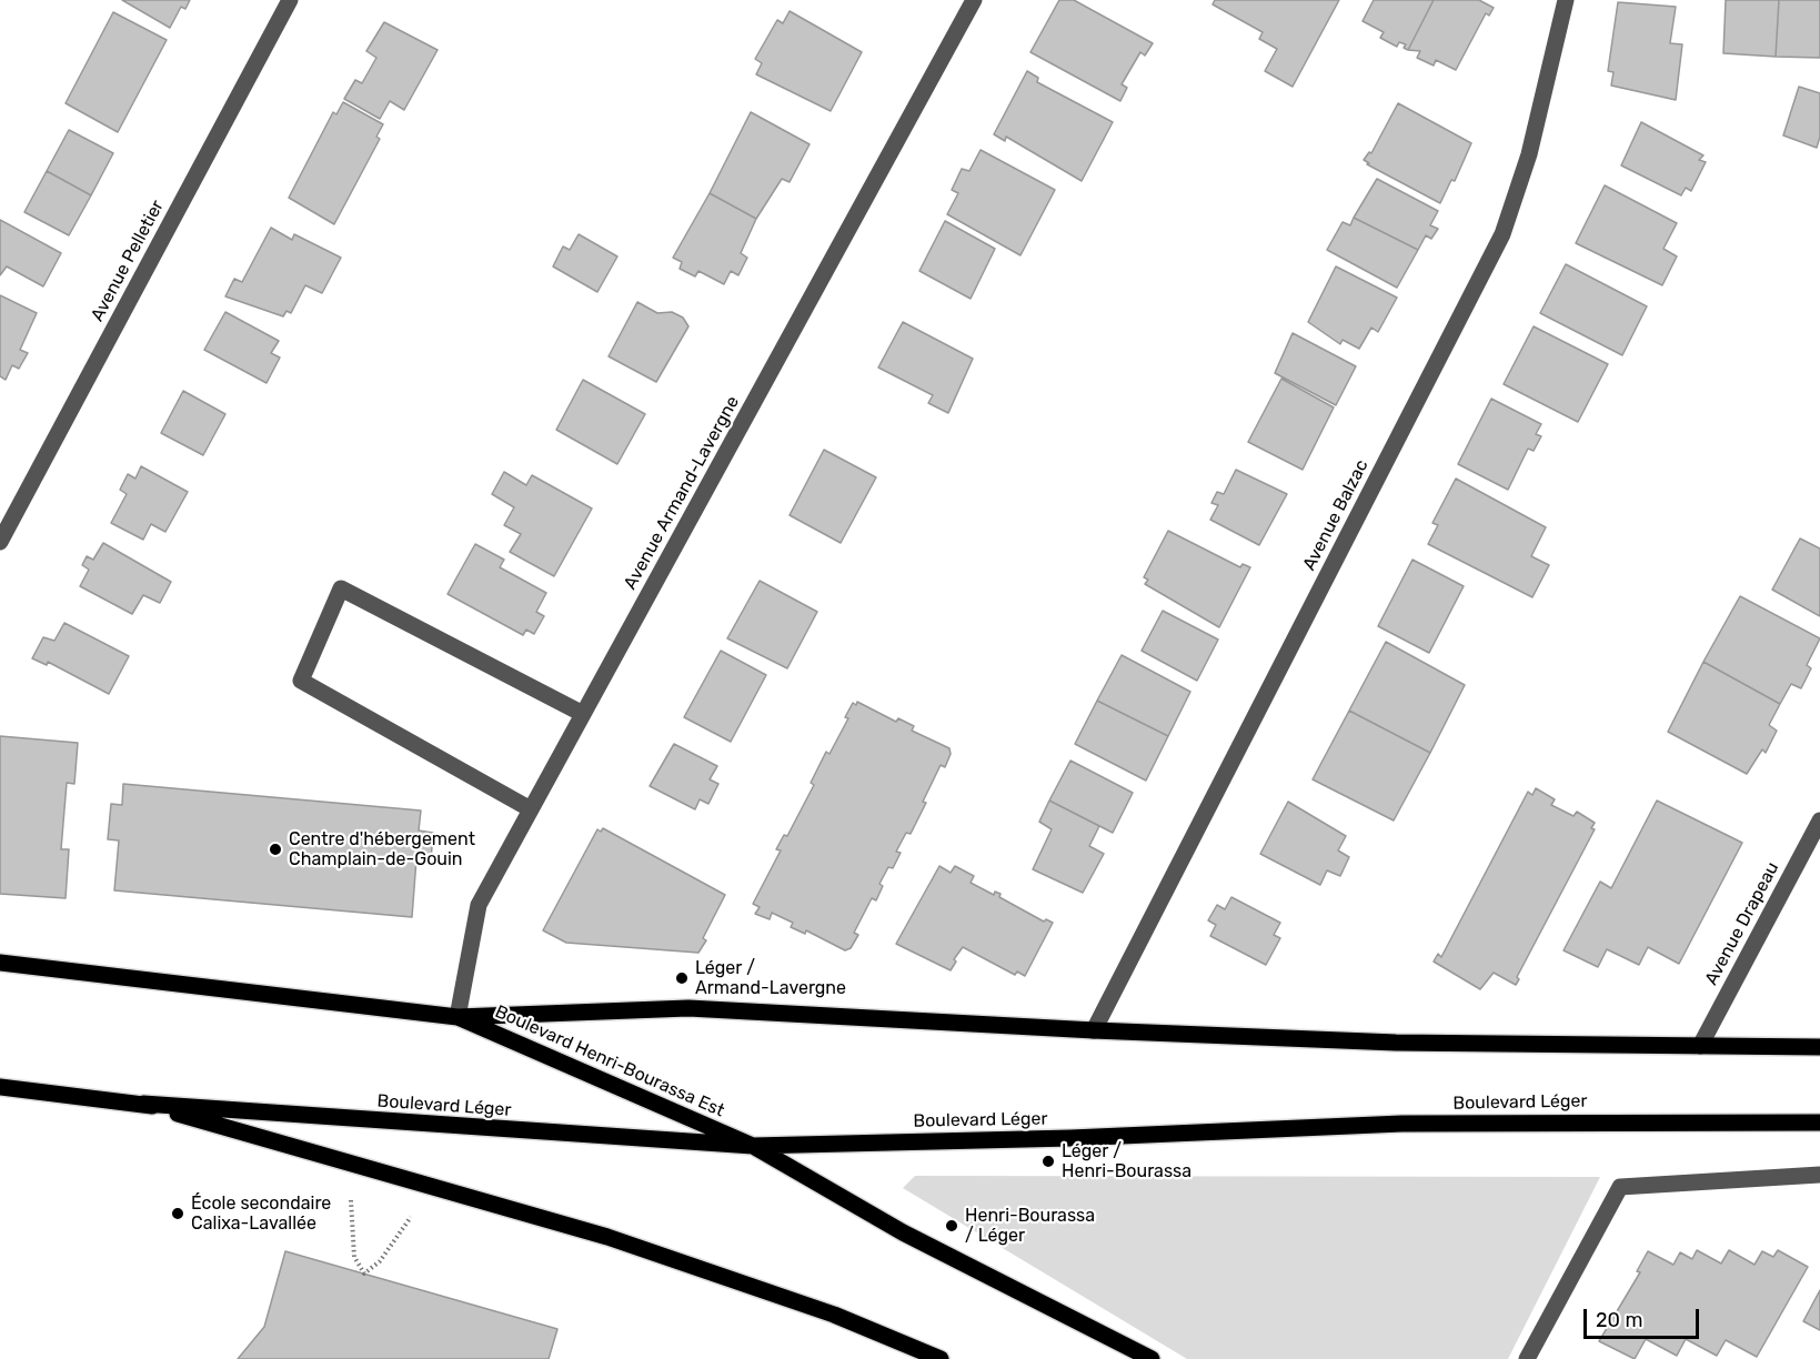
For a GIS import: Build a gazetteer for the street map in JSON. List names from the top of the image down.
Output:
{
  "streets": {
    "main road": ["Boulevard Henri-Bourassa Est", "Boulevard Léger"],
    "street": [
      "Avenue Pelletier",
      "Avenue Armand-Lavergne",
      "Avenue Balzac",
      "Avenue Drapeau"
    ]
  },
  "crossings": [
    ["Avenue Armand-Lavergne", "Boulevard Henri-Bourassa Est"],
    ["Boulevard Henri-Bourassa Est", "Boulevard Léger"]
  ],
  "places": [
    "Centre d'hébergement Champlain-de-Gouin",
    "Léger / Armand-Lavergne",
    "Léger / Henri-Bourassa",
    "École secondaire Calixa-Lavallée",
    "Henri-Bourassa / Léger"
  ],
  "scale_bar": "20 m"
}
